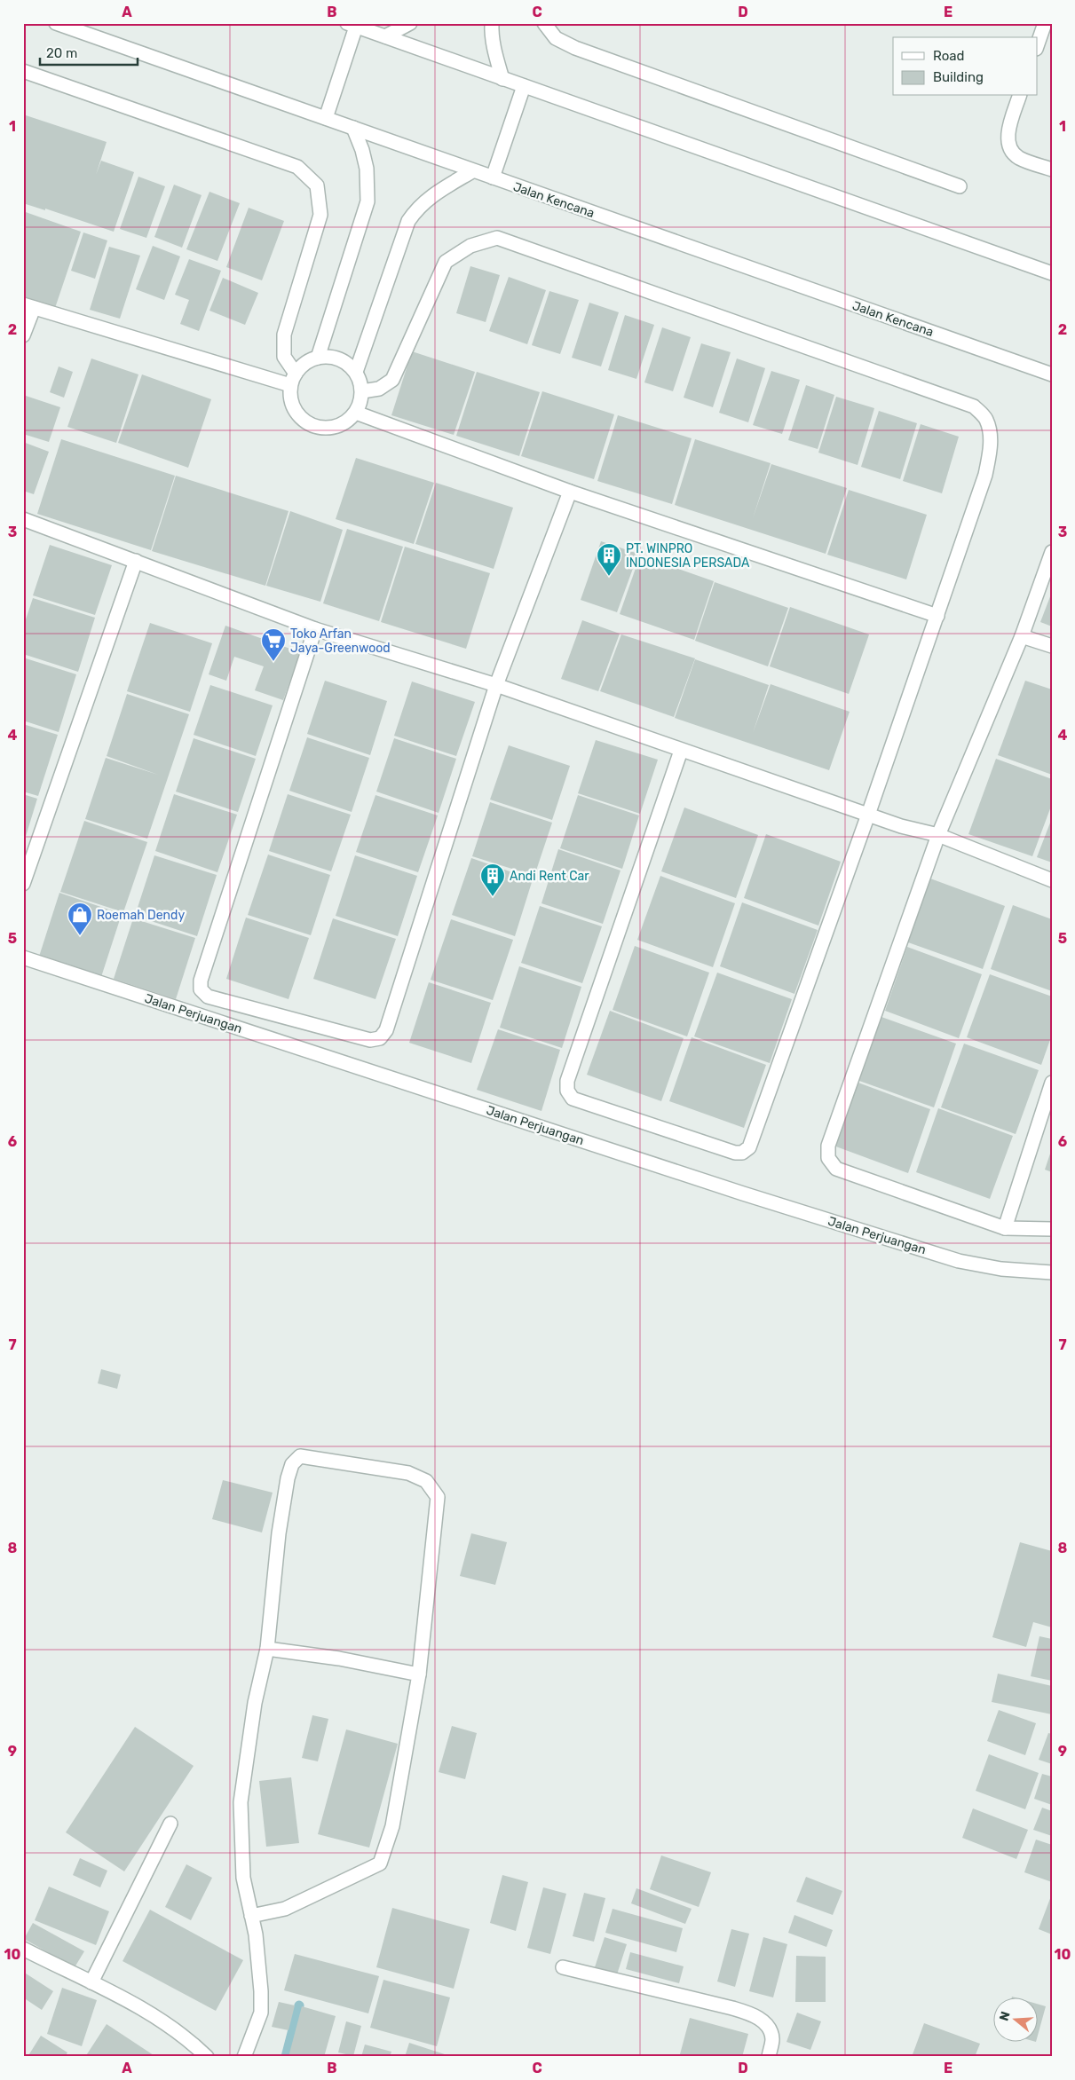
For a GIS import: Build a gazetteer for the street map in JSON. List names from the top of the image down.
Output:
{
  "streets": {
    "street": ["Jalan Kencana", "Jalan Perjuangan"]
  },
  "places": {
    "building": ["PT. WINPRO INDONESIA PERSADA", "Andi Rent Car"],
    "supermarket": ["Toko Arfan Jaya-Greenwood"],
    "shop": ["Roemah Dendy"]
  },
  "legend": ["Road", "Building"],
  "scale_bar": "20 m",
  "north": "left",
  "grid": {
    "columns": [
      "A",
      "B",
      "C",
      "D",
      "E"
    ],
    "rows": [
      "1",
      "2",
      "3",
      "4",
      "5",
      "6",
      "7",
      "8",
      "9",
      "10"
    ]
  }
}
